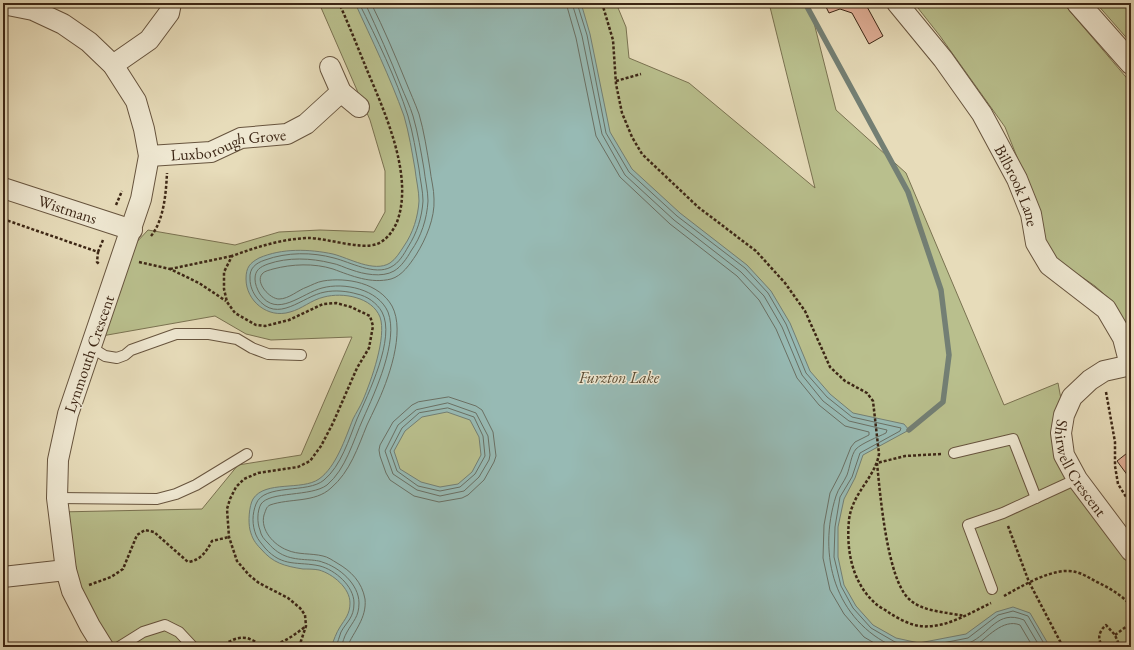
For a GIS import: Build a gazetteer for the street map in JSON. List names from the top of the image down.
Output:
{
  "streets": {
    "street": [
      "Luxborough Grove",
      "Bilbrook Lane",
      "Wistmans",
      "Lynmouth Crescent",
      "Shirwell Crescent"
    ]
  },
  "crossings": [
    ["Luxborough Grove", "Lynmouth Crescent"],
    ["Bilbrook Lane", "Shirwell Crescent"],
    ["Wistmans", "Lynmouth Crescent"]
  ],
  "parks": ["Furzton Lake"]
}
